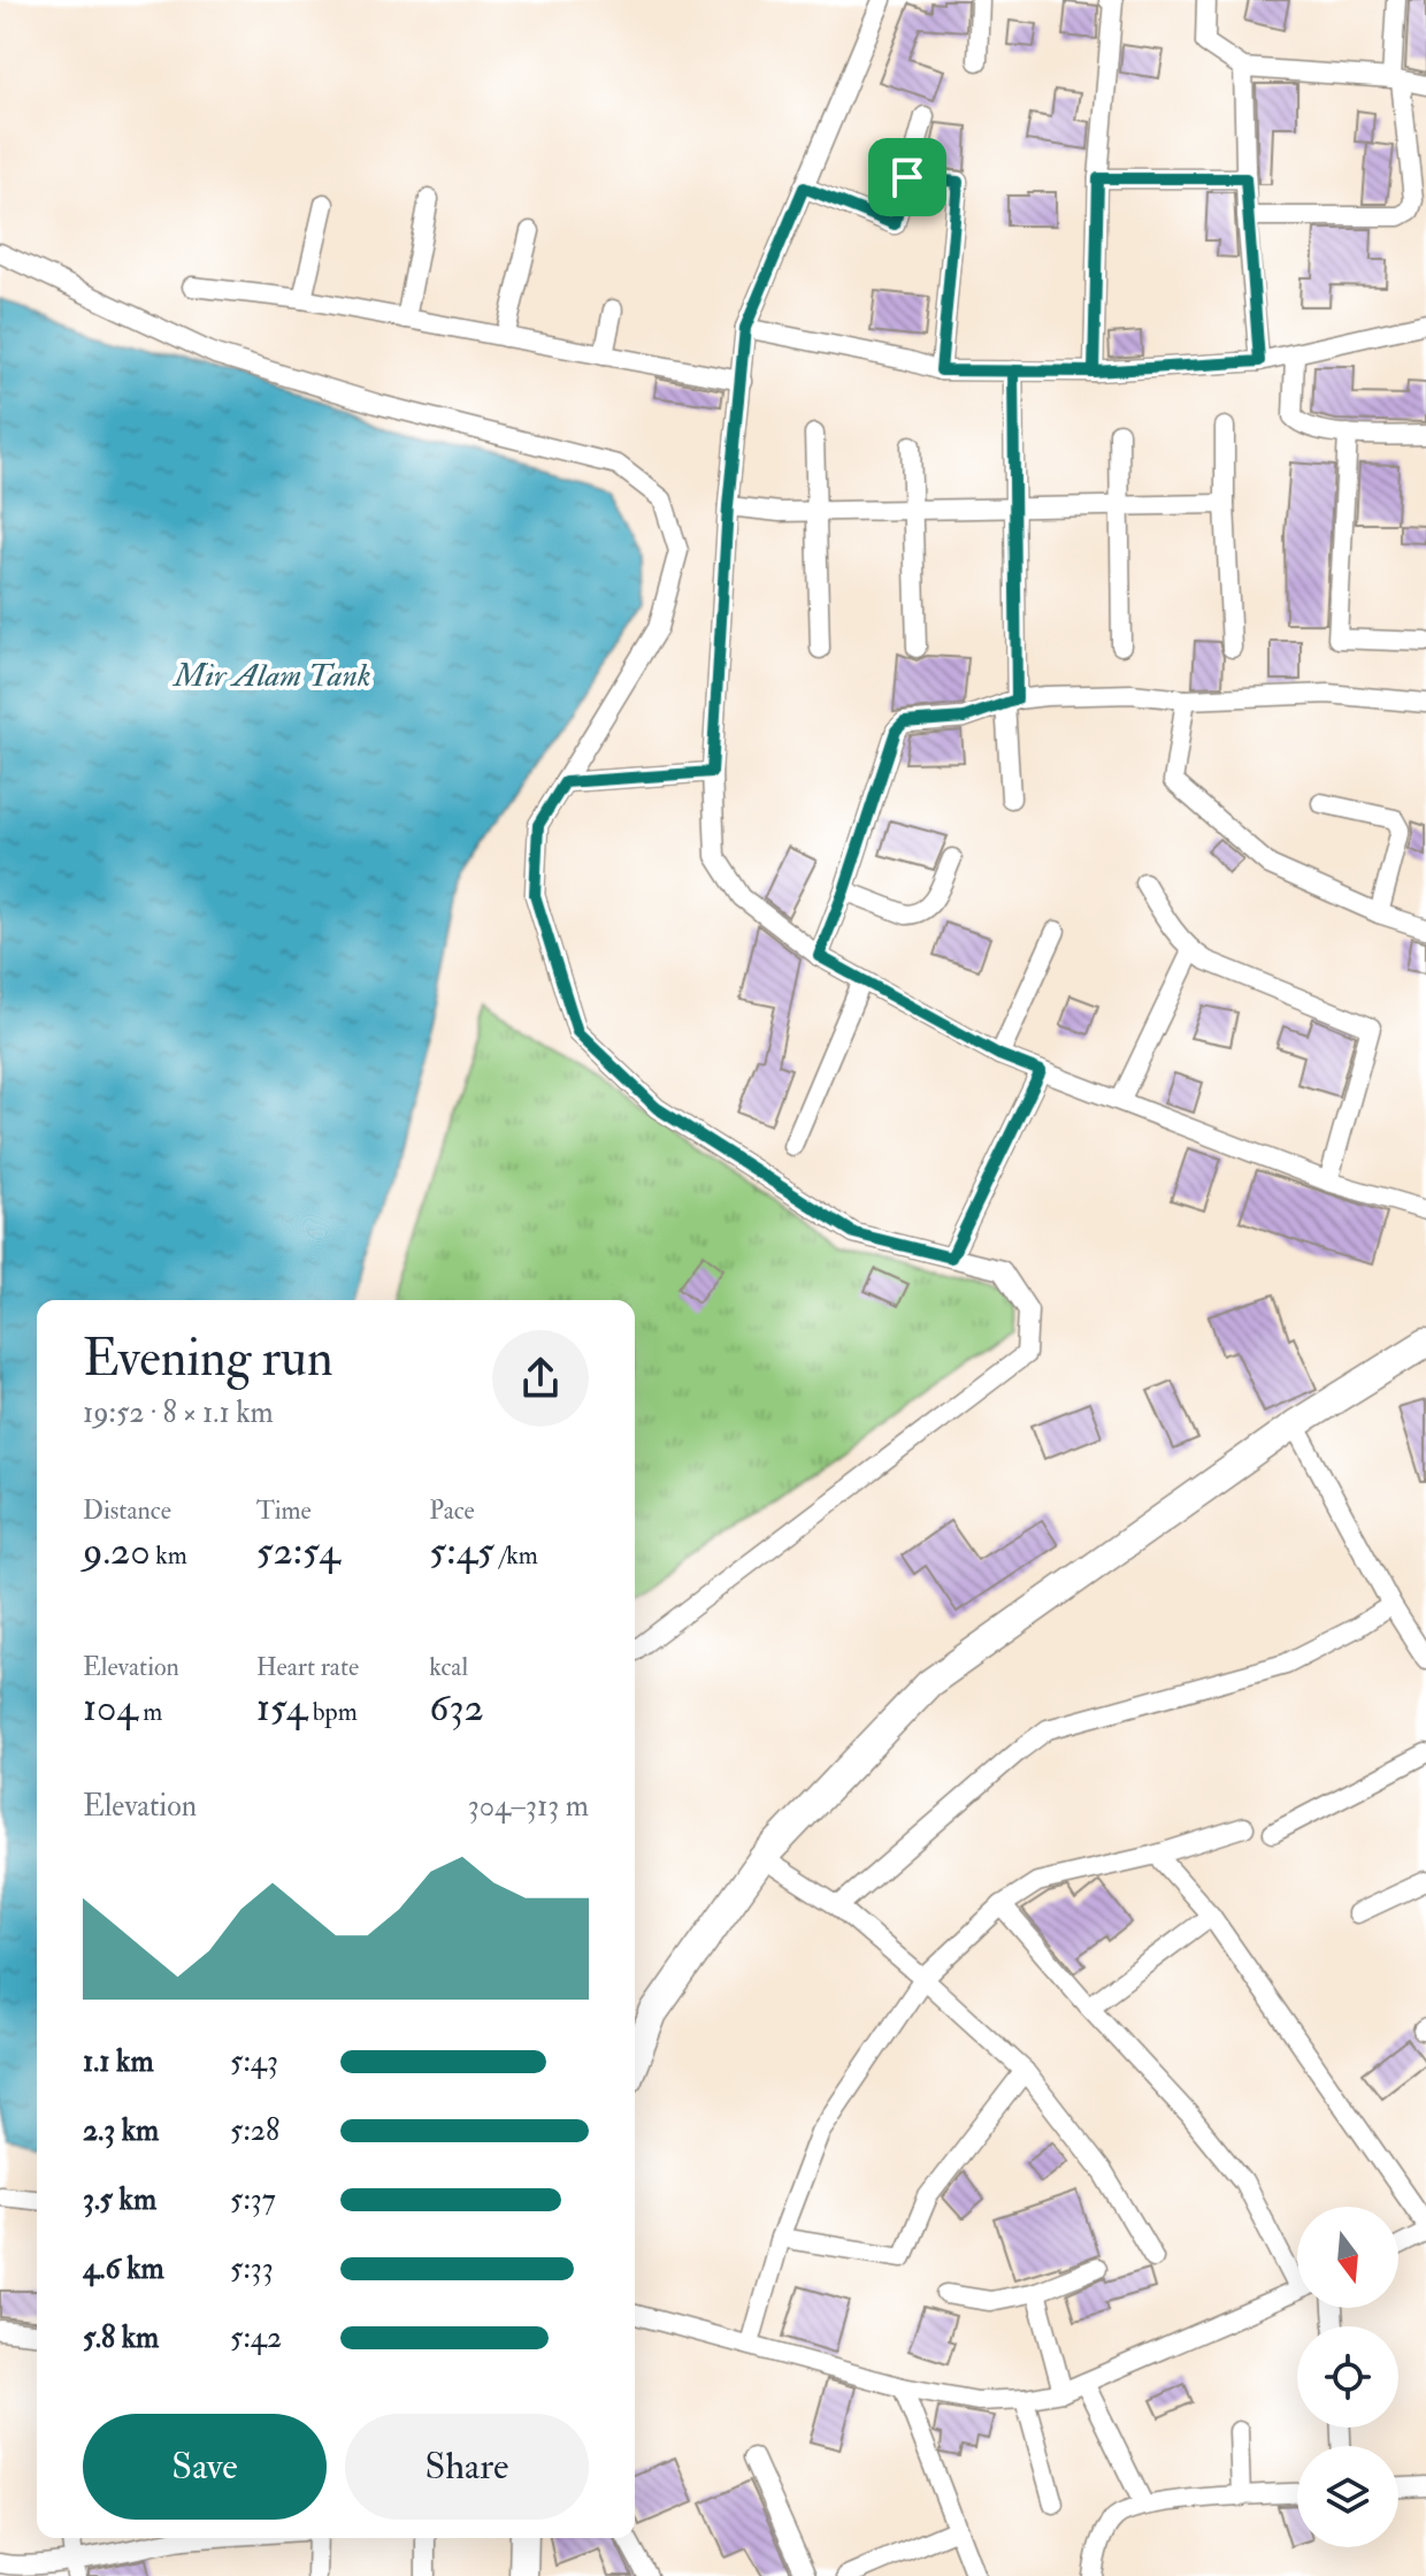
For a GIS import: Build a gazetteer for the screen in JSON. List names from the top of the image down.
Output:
{
  "water": ["Mir Alam Tank"],
  "north": "bottom",
  "page": {
    "heading": ["Evening run", "19:52 · 8 × 1.1 km"],
    "stats": [
      ["Distance", "9.20 km"],
      ["Time", "52:54"],
      ["Pace", "5:45 /km"],
      ["Elevation", "104 m"],
      ["Heart rate", "154 bpm"],
      ["kcal", "632"]
    ],
    "chart": ["Elevation", "304–313 m"],
    "list": [
      {
        "name": "1.1 km",
        "note": "5:43"
      },
      {
        "name": "2.3 km",
        "note": "5:28"
      },
      {
        "name": "3.5 km",
        "note": "5:37"
      },
      {
        "name": "4.6 km",
        "note": "5:33"
      },
      {
        "name": "5.8 km",
        "note": "5:42"
      }
    ],
    "buttons": ["Save", "Share"]
  }
}
